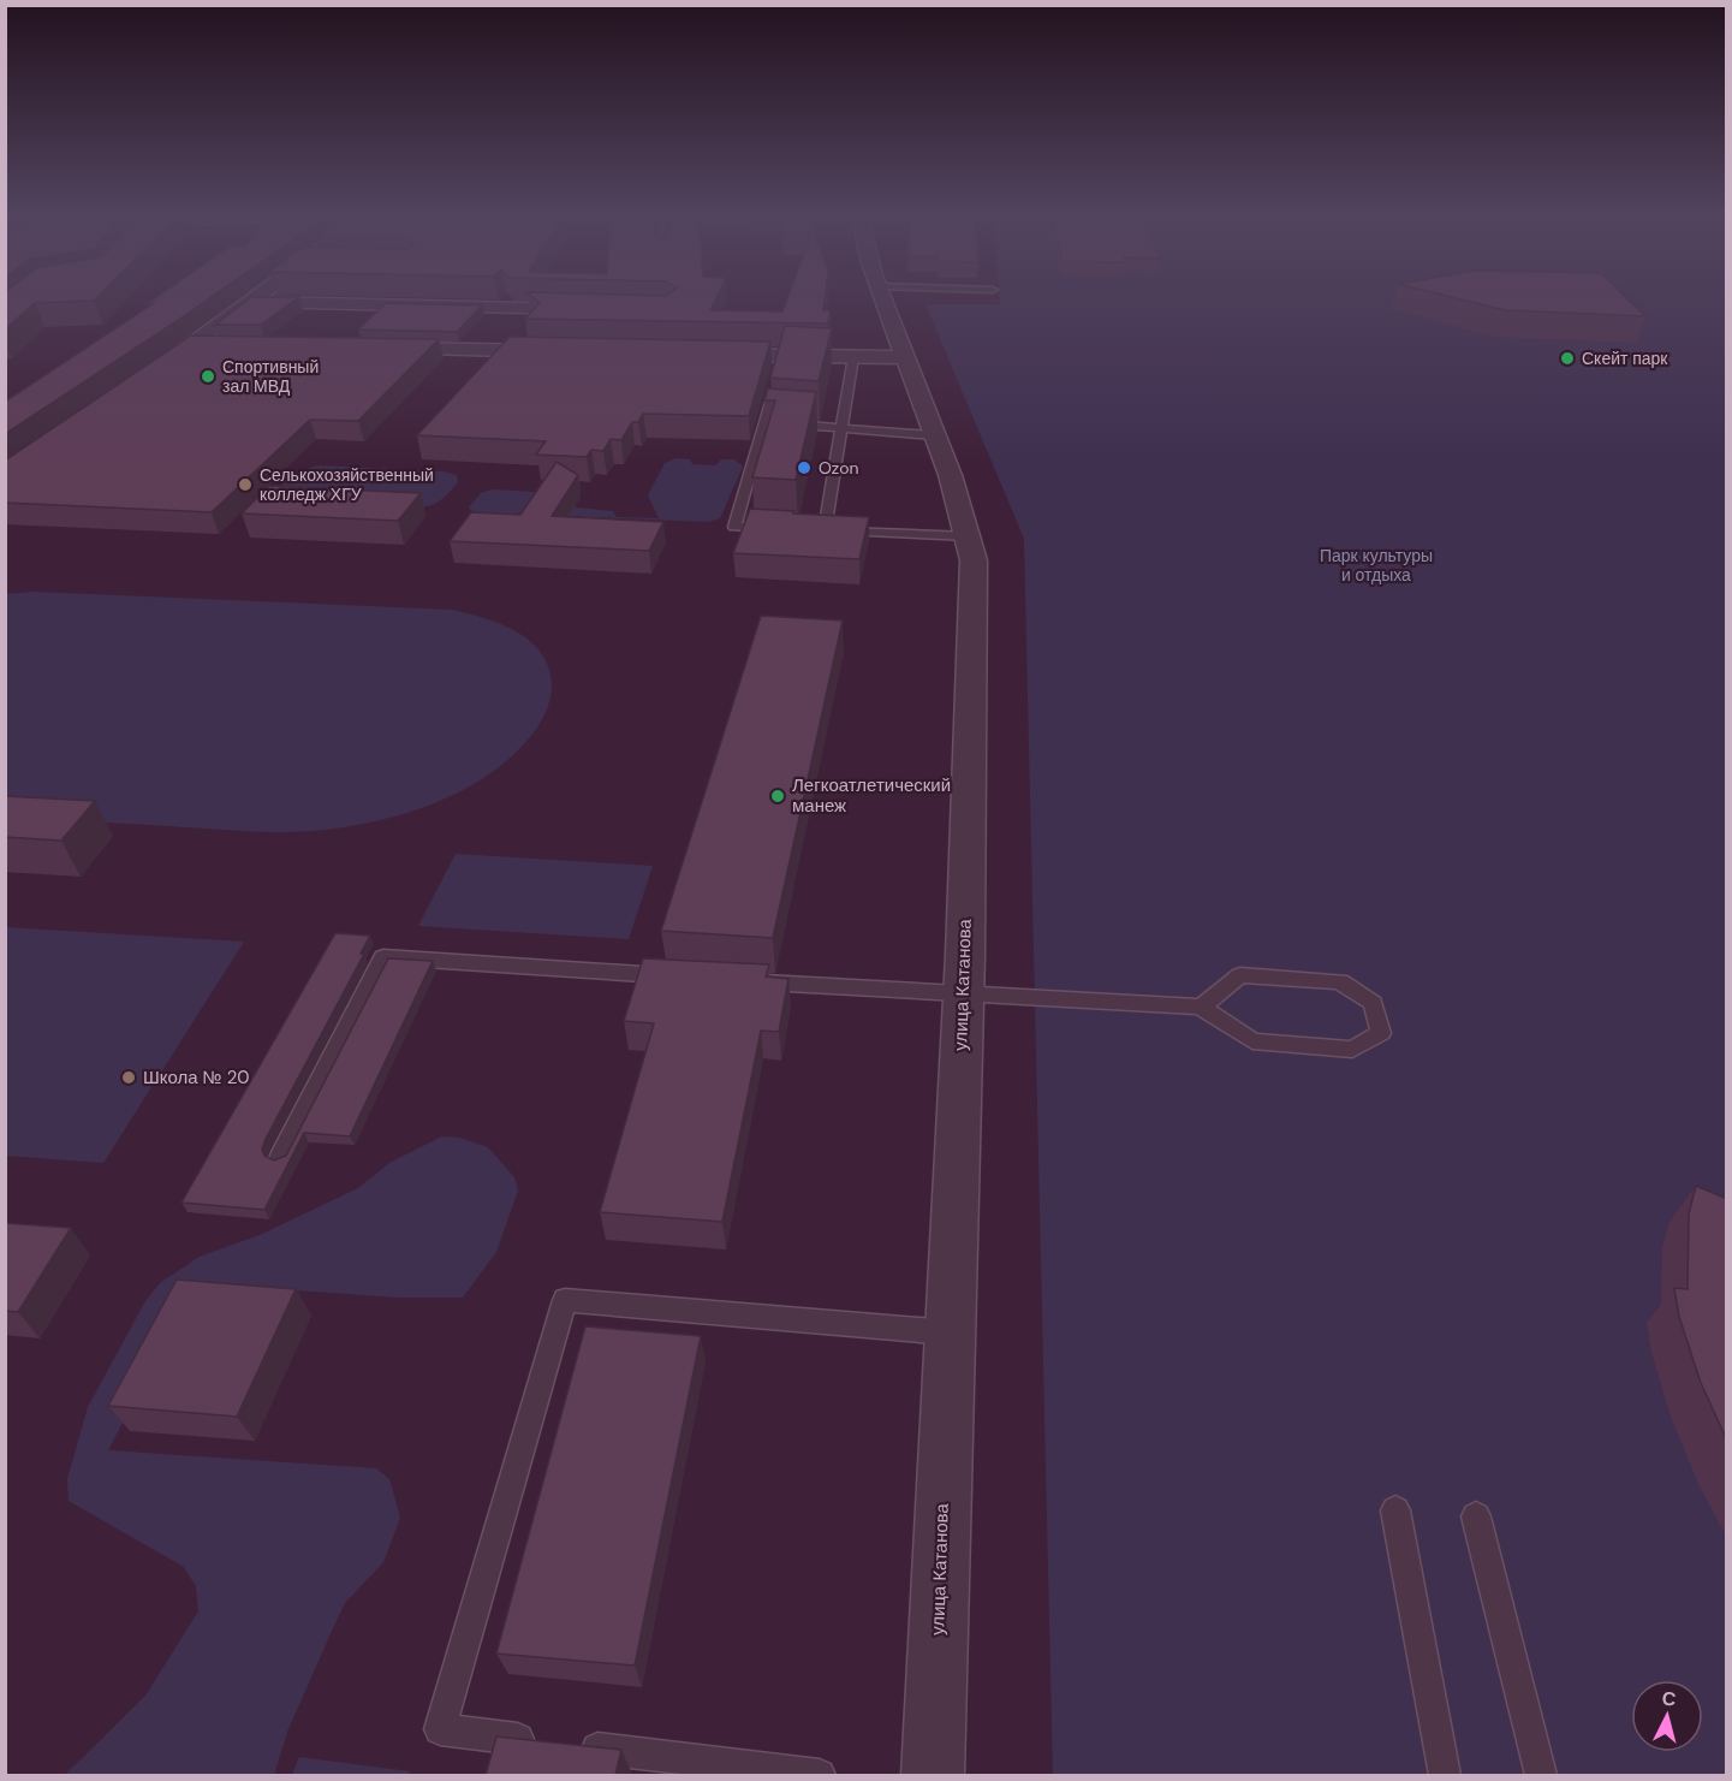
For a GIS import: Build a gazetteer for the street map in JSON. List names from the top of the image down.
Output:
{
  "streets": {
    "street": ["улица Катанова"]
  },
  "parks": ["Парк культуры и отдыха"],
  "places": [
    "Скейт парк",
    "Спортивный зал МВД",
    "Ozon",
    "Селькохозяйственный колледж ХГУ",
    "Легкоатлетический манеж",
    "Школа № 20"
  ],
  "north": "top"
}
